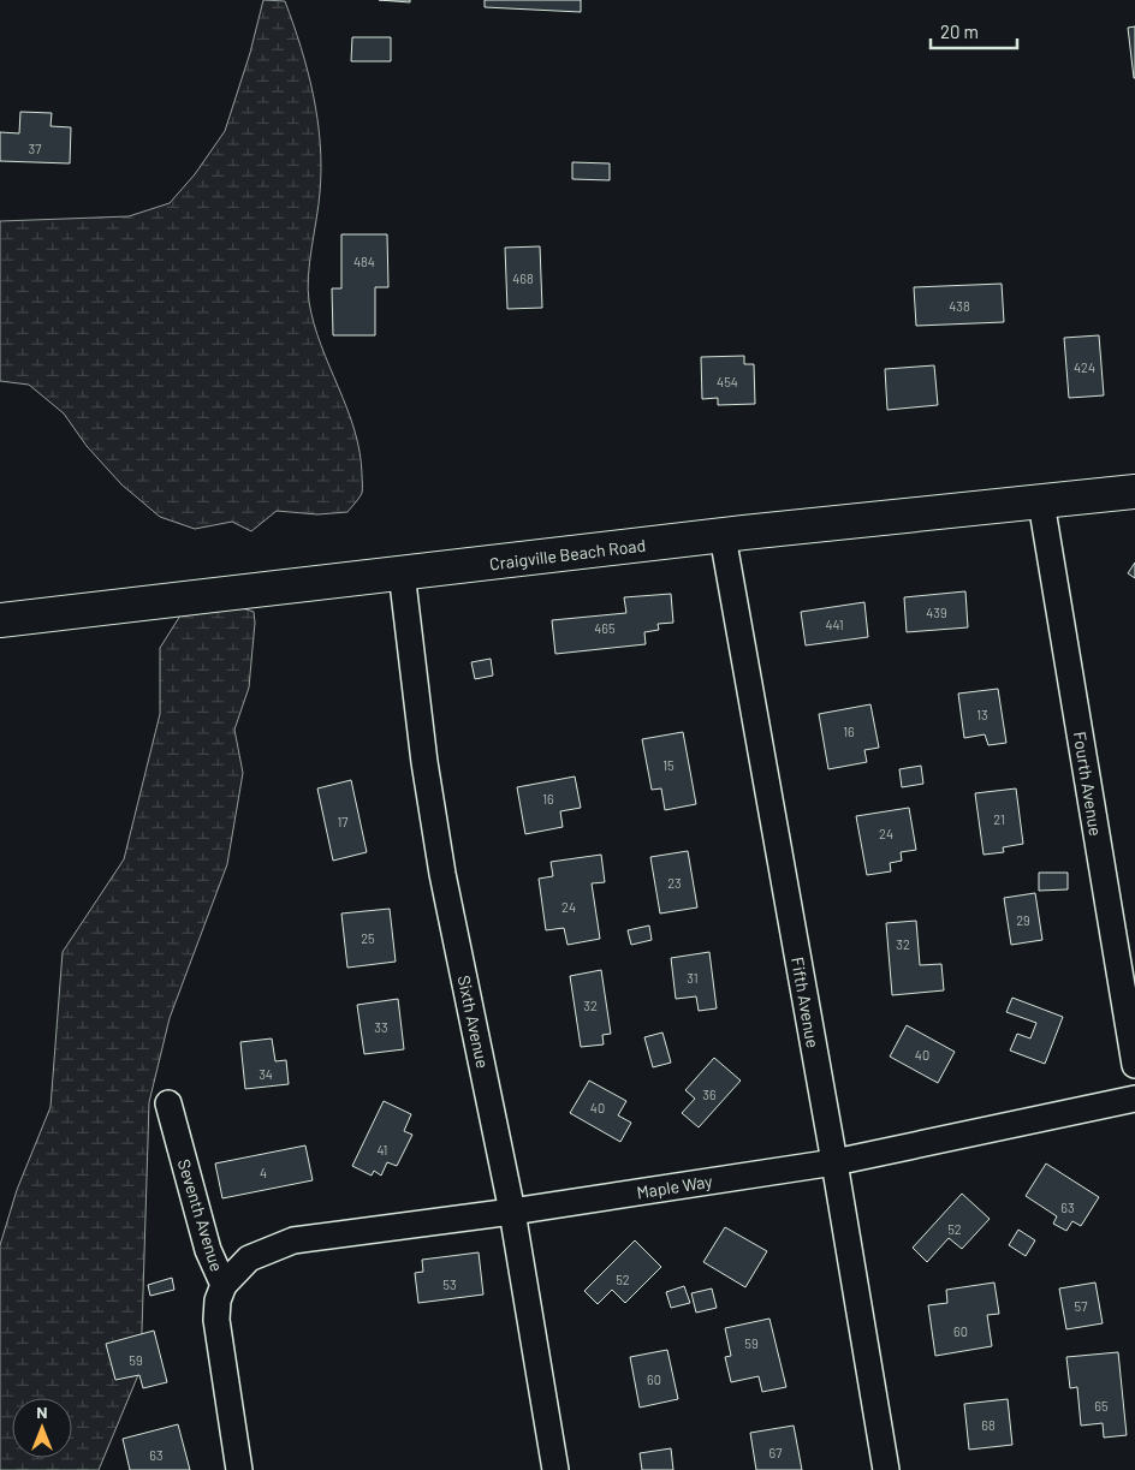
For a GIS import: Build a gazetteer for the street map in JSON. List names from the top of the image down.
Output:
{
  "streets": {
    "main road": ["Craigville Beach Road"],
    "street": [
      "Fourth Avenue",
      "Fifth Avenue",
      "Sixth Avenue",
      "Maple Way",
      "Seventh Avenue"
    ]
  },
  "crossings": [
    ["Craigville Beach Road", "Fourth Avenue"],
    ["Craigville Beach Road", "Fifth Avenue"],
    ["Craigville Beach Road", "Sixth Avenue"],
    ["Fifth Avenue", "Maple Way"],
    ["Sixth Avenue", "Maple Way"],
    ["Maple Way", "Seventh Avenue"]
  ],
  "house_numbers": [
    "37",
    "484",
    "468",
    "438",
    "424",
    "454",
    "439",
    "441",
    "465",
    "13",
    "16",
    "15",
    "16",
    "21",
    "17",
    "24",
    "23",
    "24",
    "29",
    "25",
    "32",
    "31",
    "32",
    "33",
    "40",
    "34",
    "36",
    "40",
    "41",
    "4",
    "63",
    "52",
    "52",
    "53",
    "57",
    "60",
    "59",
    "59",
    "60",
    "65",
    "68",
    "67",
    "63"
  ],
  "scale_bar": "20 m",
  "north": "top"
}
